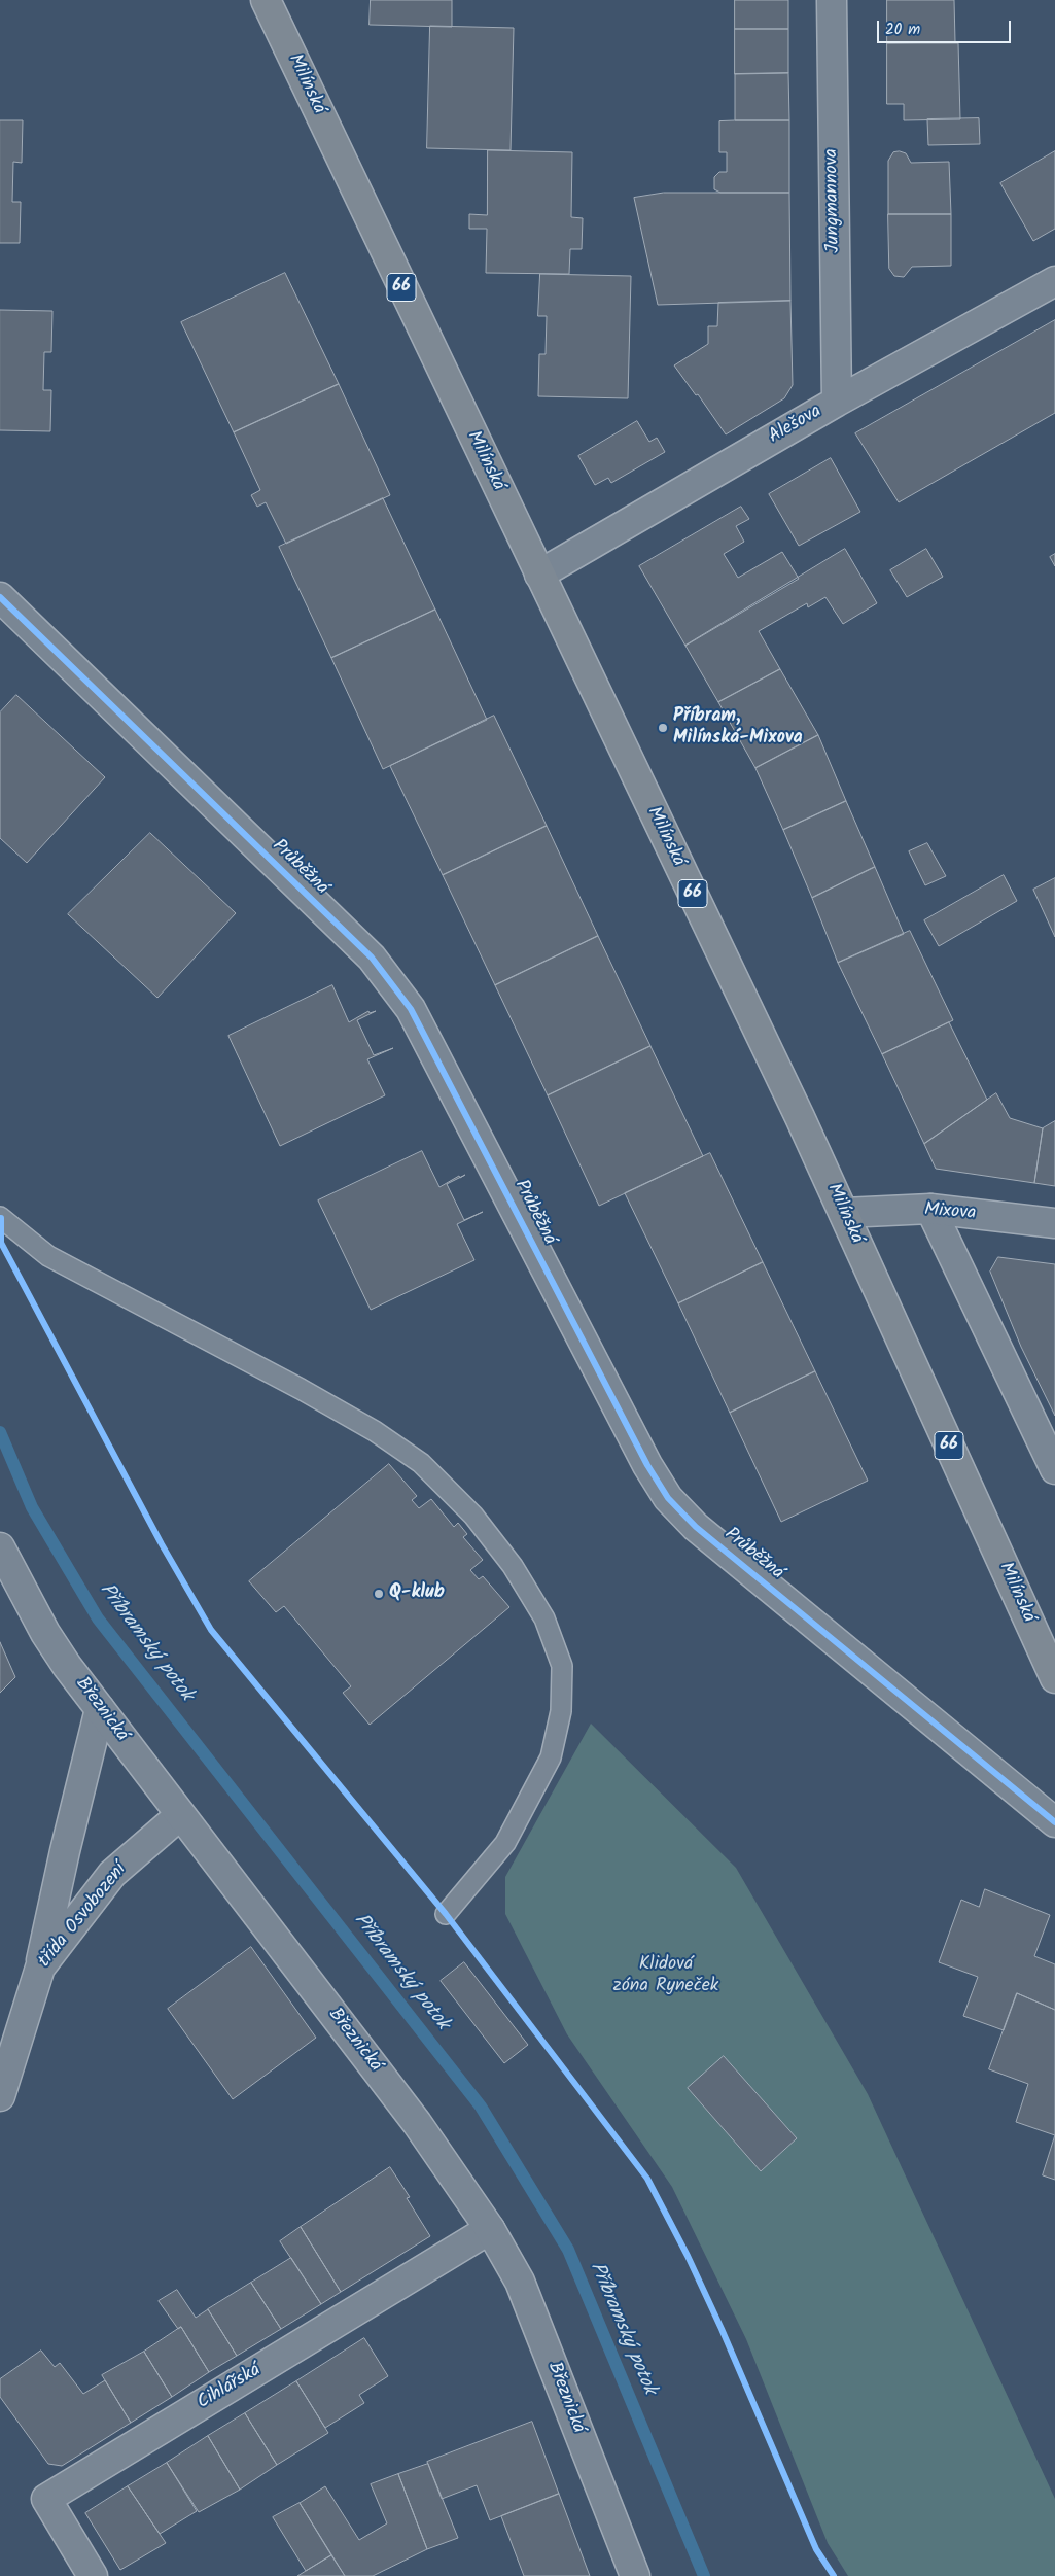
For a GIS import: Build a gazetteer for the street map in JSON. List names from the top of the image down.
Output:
{
  "streets": {
    "main road": ["Milínská", "66"],
    "street": [
      "Jungmannova",
      "Alešova",
      "Průběžná",
      "Mixova",
      "Březnická",
      "třída Osvobození",
      "Cihlářská"
    ]
  },
  "crossings": [
    ["Milínská", "Alešova"],
    ["Milínská", "Mixova"],
    ["Jungmannova", "Alešova"],
    ["Březnická", "třída Osvobození"],
    ["Březnická", "Cihlářská"]
  ],
  "water": ["Příbramský potok"],
  "parks": ["Klidová zóna Ryneček"],
  "places": ["Příbram, Milínská-Mixova", "Q-klub"],
  "scale_bar": "20 m"
}
